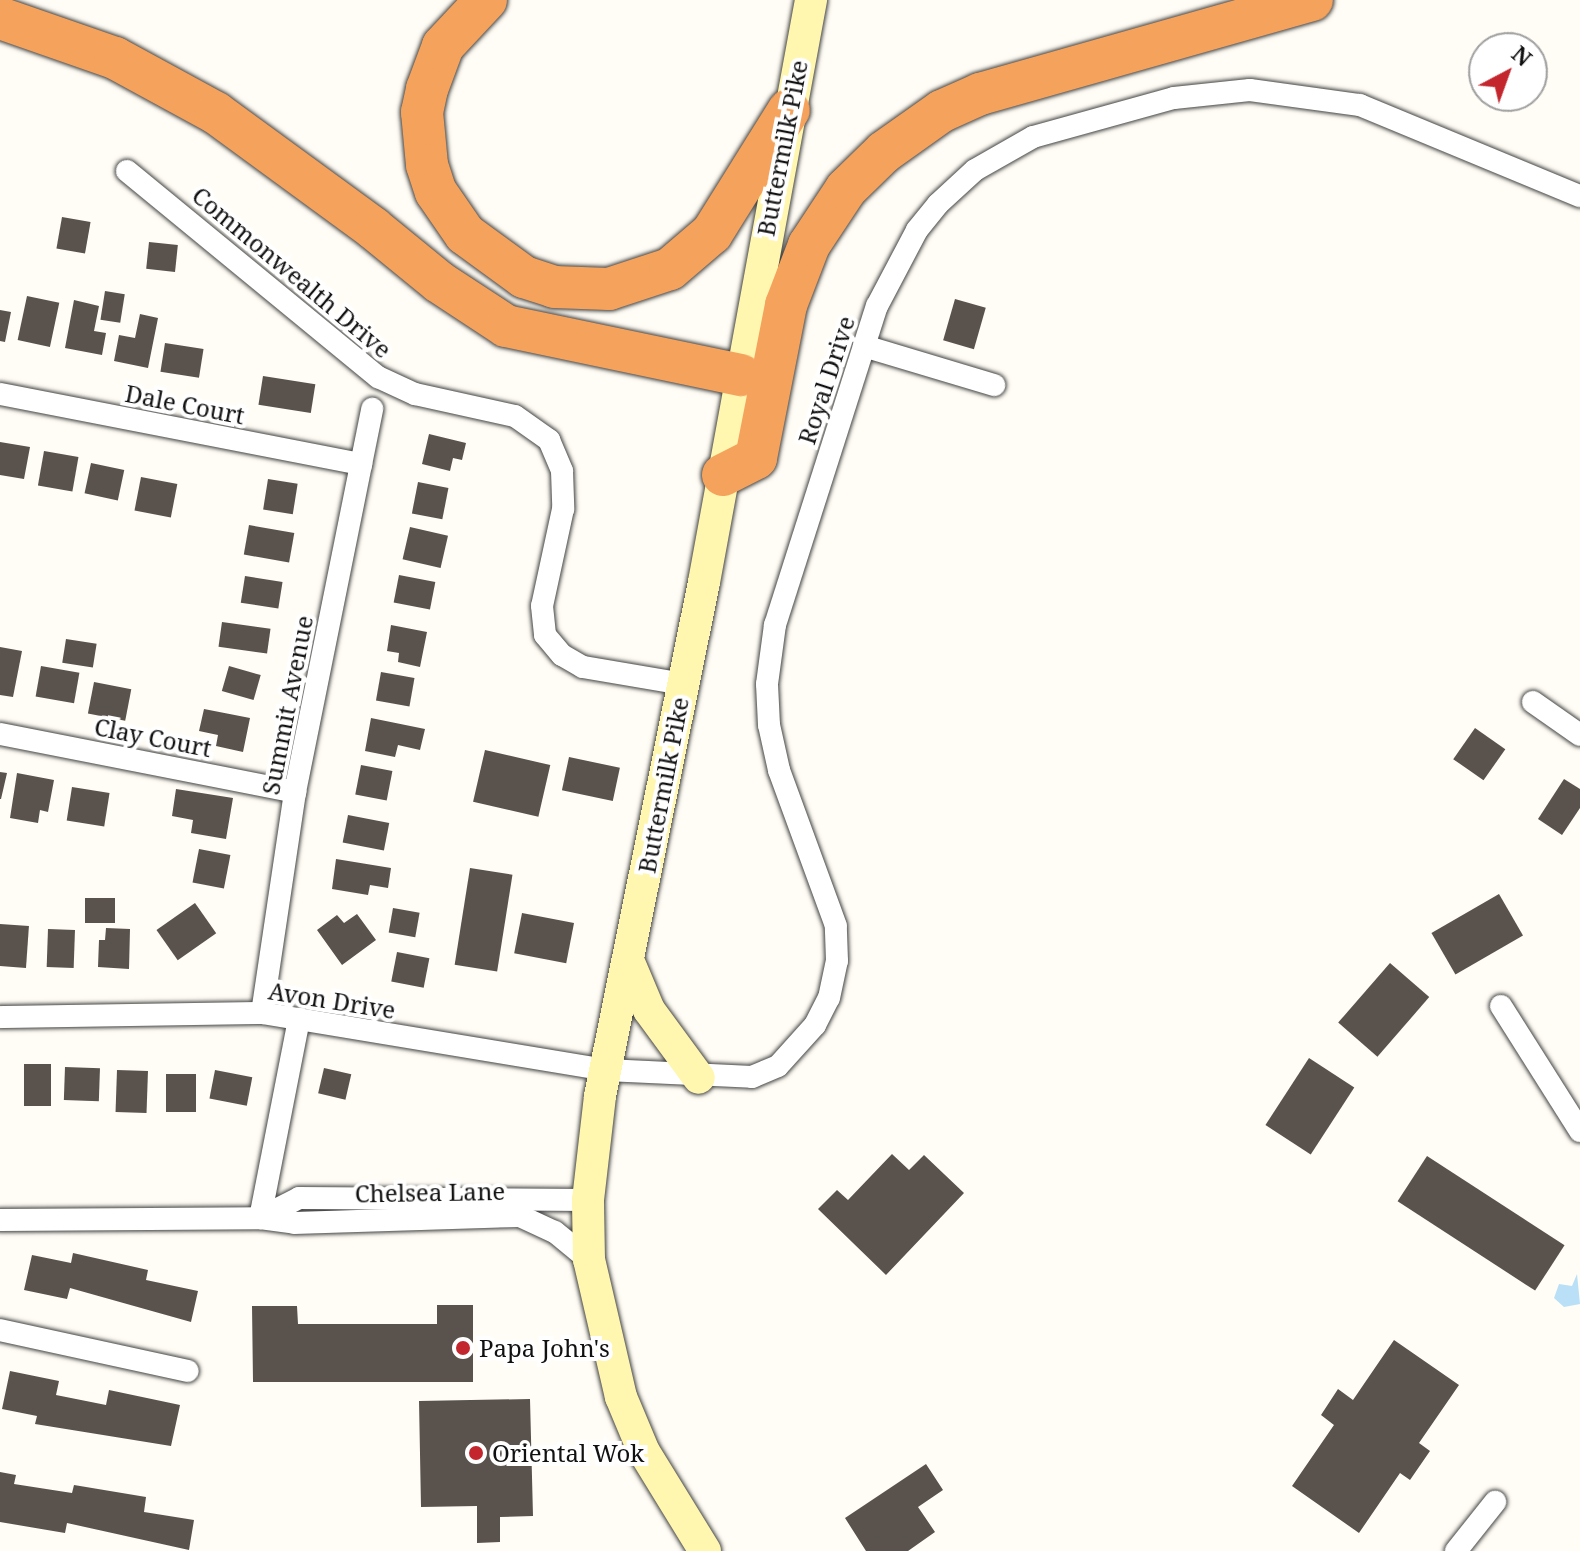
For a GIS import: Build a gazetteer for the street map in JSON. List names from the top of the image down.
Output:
{
  "streets": {
    "main road": ["Buttermilk Pike"],
    "street": [
      "Commonwealth Drive",
      "Royal Drive",
      "Dale Court",
      "Summit Avenue",
      "Clay Court",
      "Avon Drive",
      "Chelsea Lane"
    ]
  },
  "crossings": [
    ["Buttermilk Pike", "Commonwealth Drive"],
    ["Buttermilk Pike", "Royal Drive"],
    ["Buttermilk Pike", "Avon Drive"],
    ["Buttermilk Pike", "Chelsea Lane"],
    ["Royal Drive", "Avon Drive"],
    ["Dale Court", "Summit Avenue"],
    ["Summit Avenue", "Clay Court"],
    ["Summit Avenue", "Avon Drive"]
  ],
  "places": ["Papa John's", "Oriental Wok"],
  "north": "top right"
}
